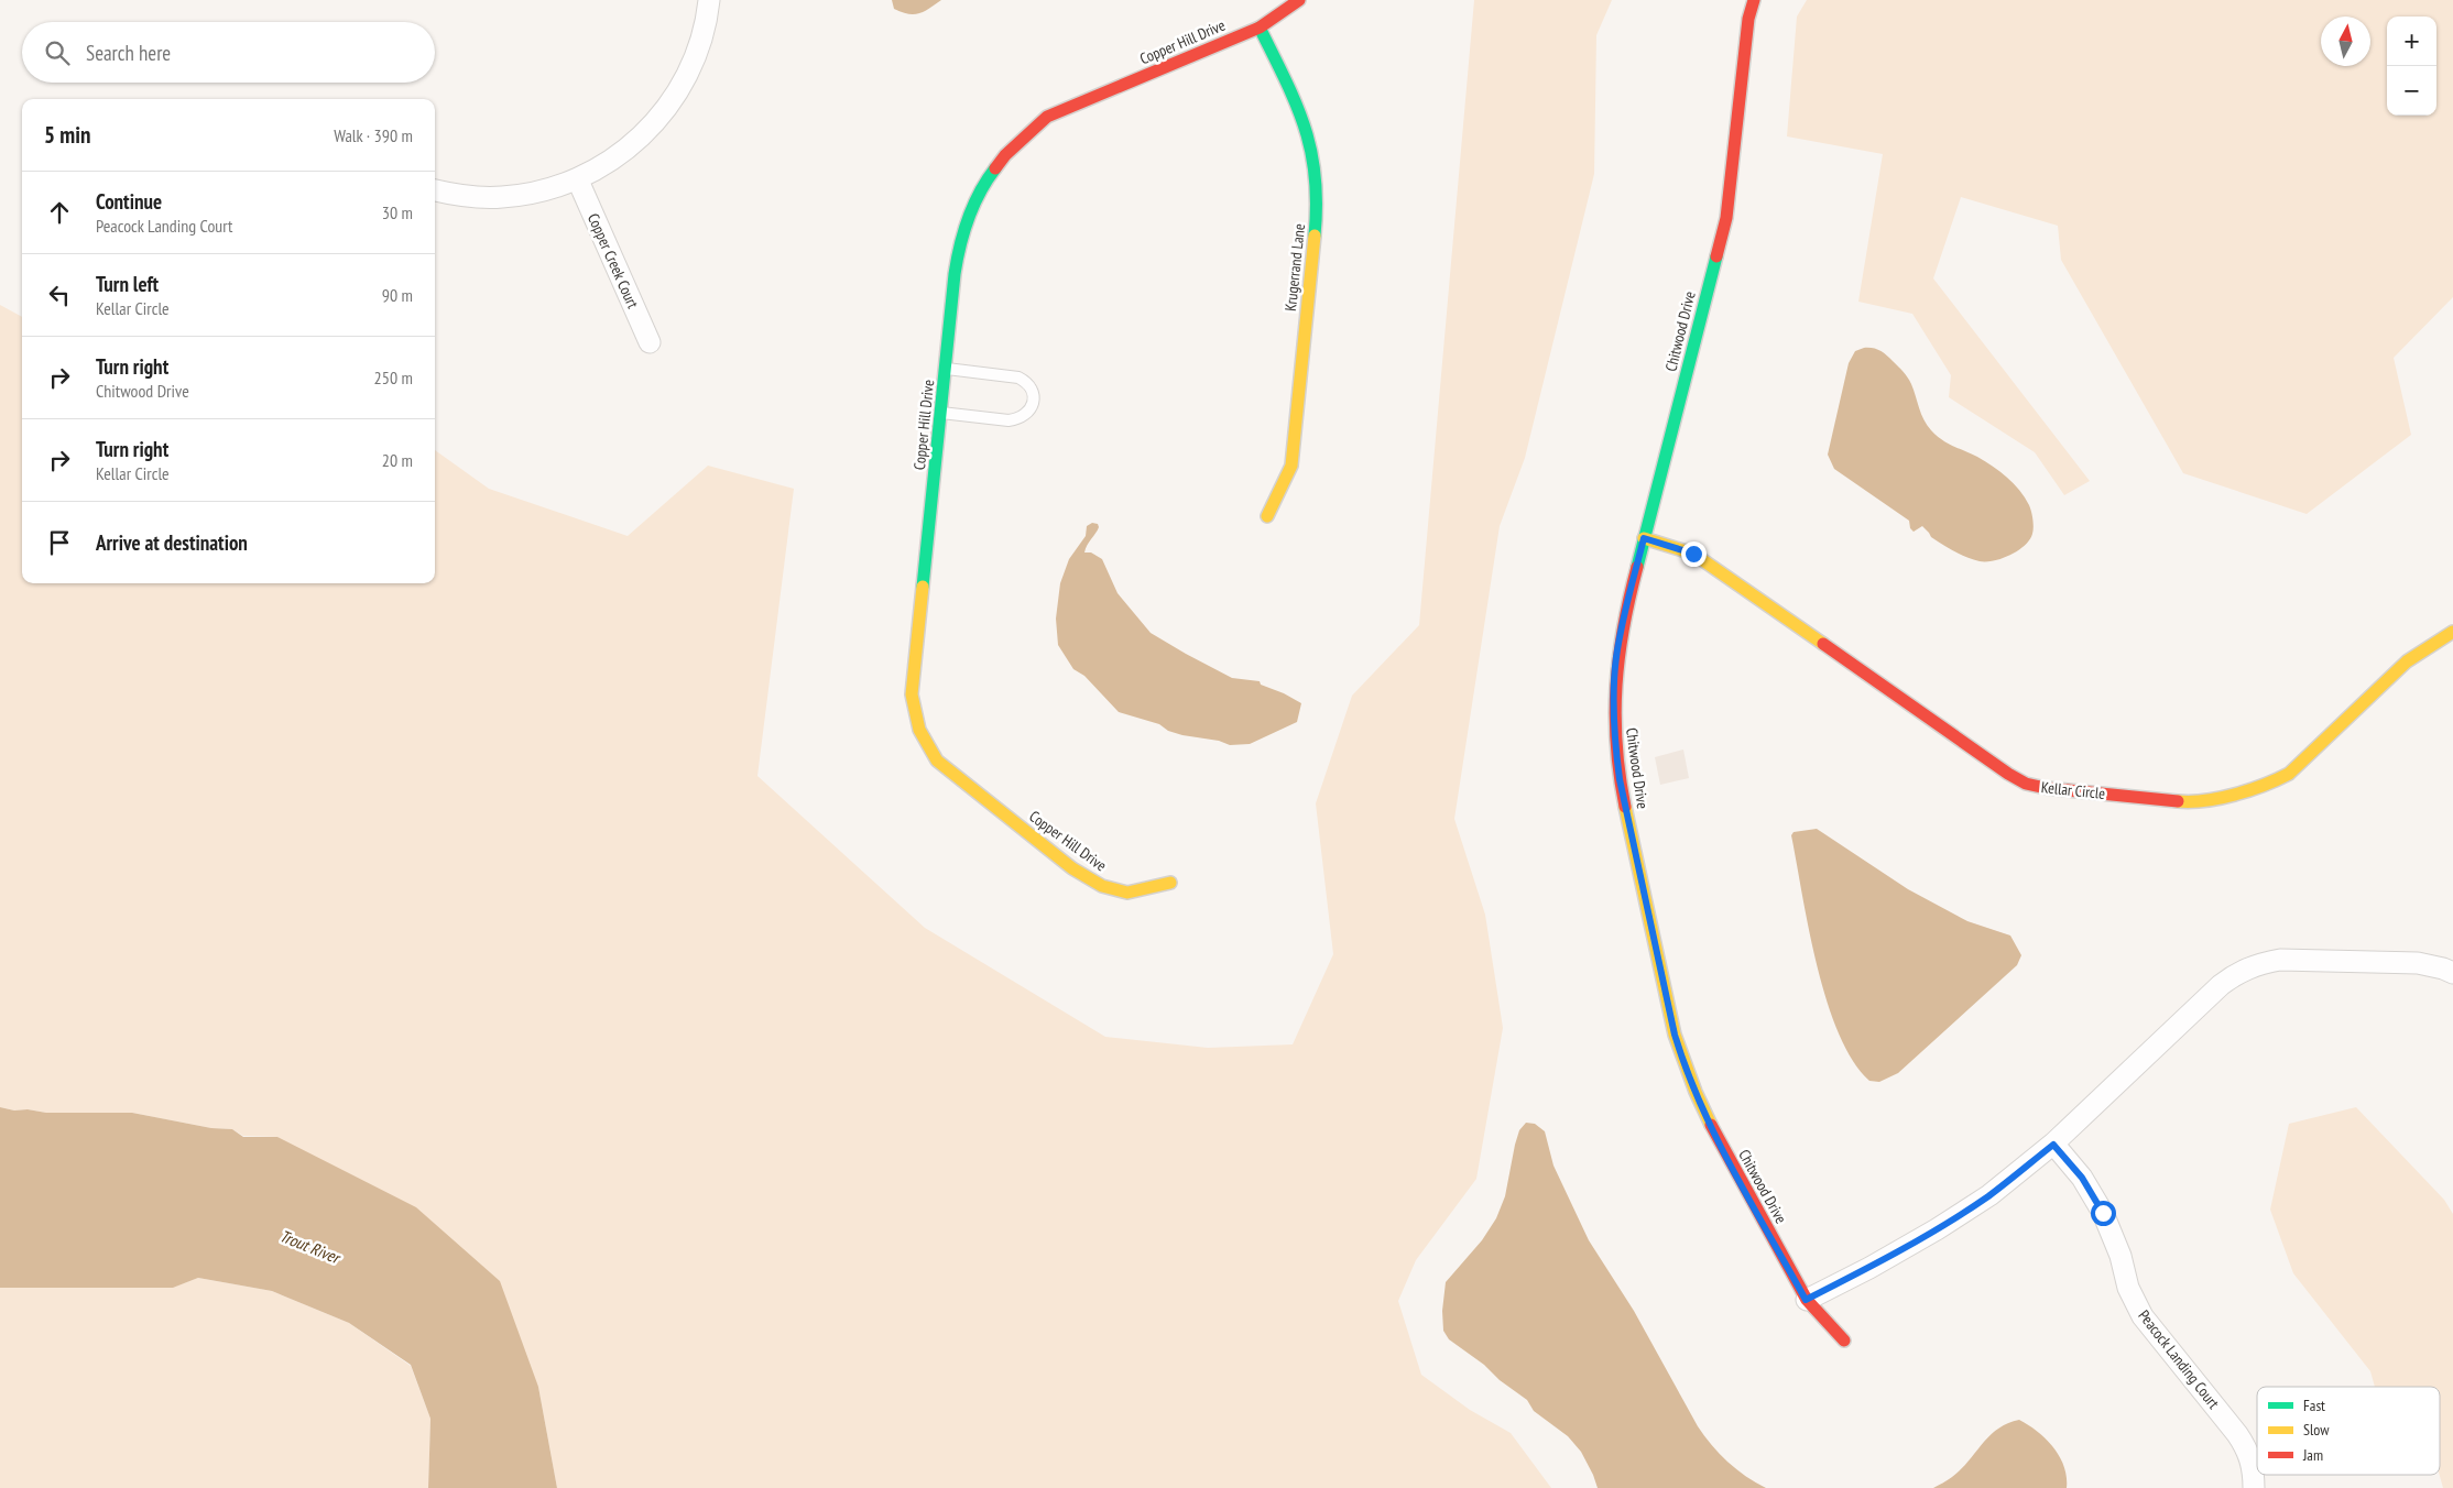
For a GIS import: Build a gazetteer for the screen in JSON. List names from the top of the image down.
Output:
{
  "streets": {
    "street": [
      "Copper Hill Drive",
      "Copper Creek Court",
      "Krugerrand Lane",
      "Chitwood Drive",
      "Kellar Circle",
      "Peacock Landing Court"
    ]
  },
  "crossings": [
    ["Copper Hill Drive", "Krugerrand Lane"],
    ["Chitwood Drive", "Kellar Circle"]
  ],
  "water": ["Trout River"],
  "legend": ["Fast", "Slow", "Jam"],
  "north": "top",
  "page": {
    "map_buttons": ["+", "−"],
    "search": "Search here",
    "heading": ["5 min", "Walk · 390 m"],
    "list": [
      ["Continue", "Peacock Landing Court", "30 m"],
      ["Turn left", "Kellar Circle", "90 m"],
      ["Turn right", "Chitwood Drive", "250 m"],
      ["Turn right", "Kellar Circle", "20 m"],
      "Arrive at destination"
    ]
  }
}
